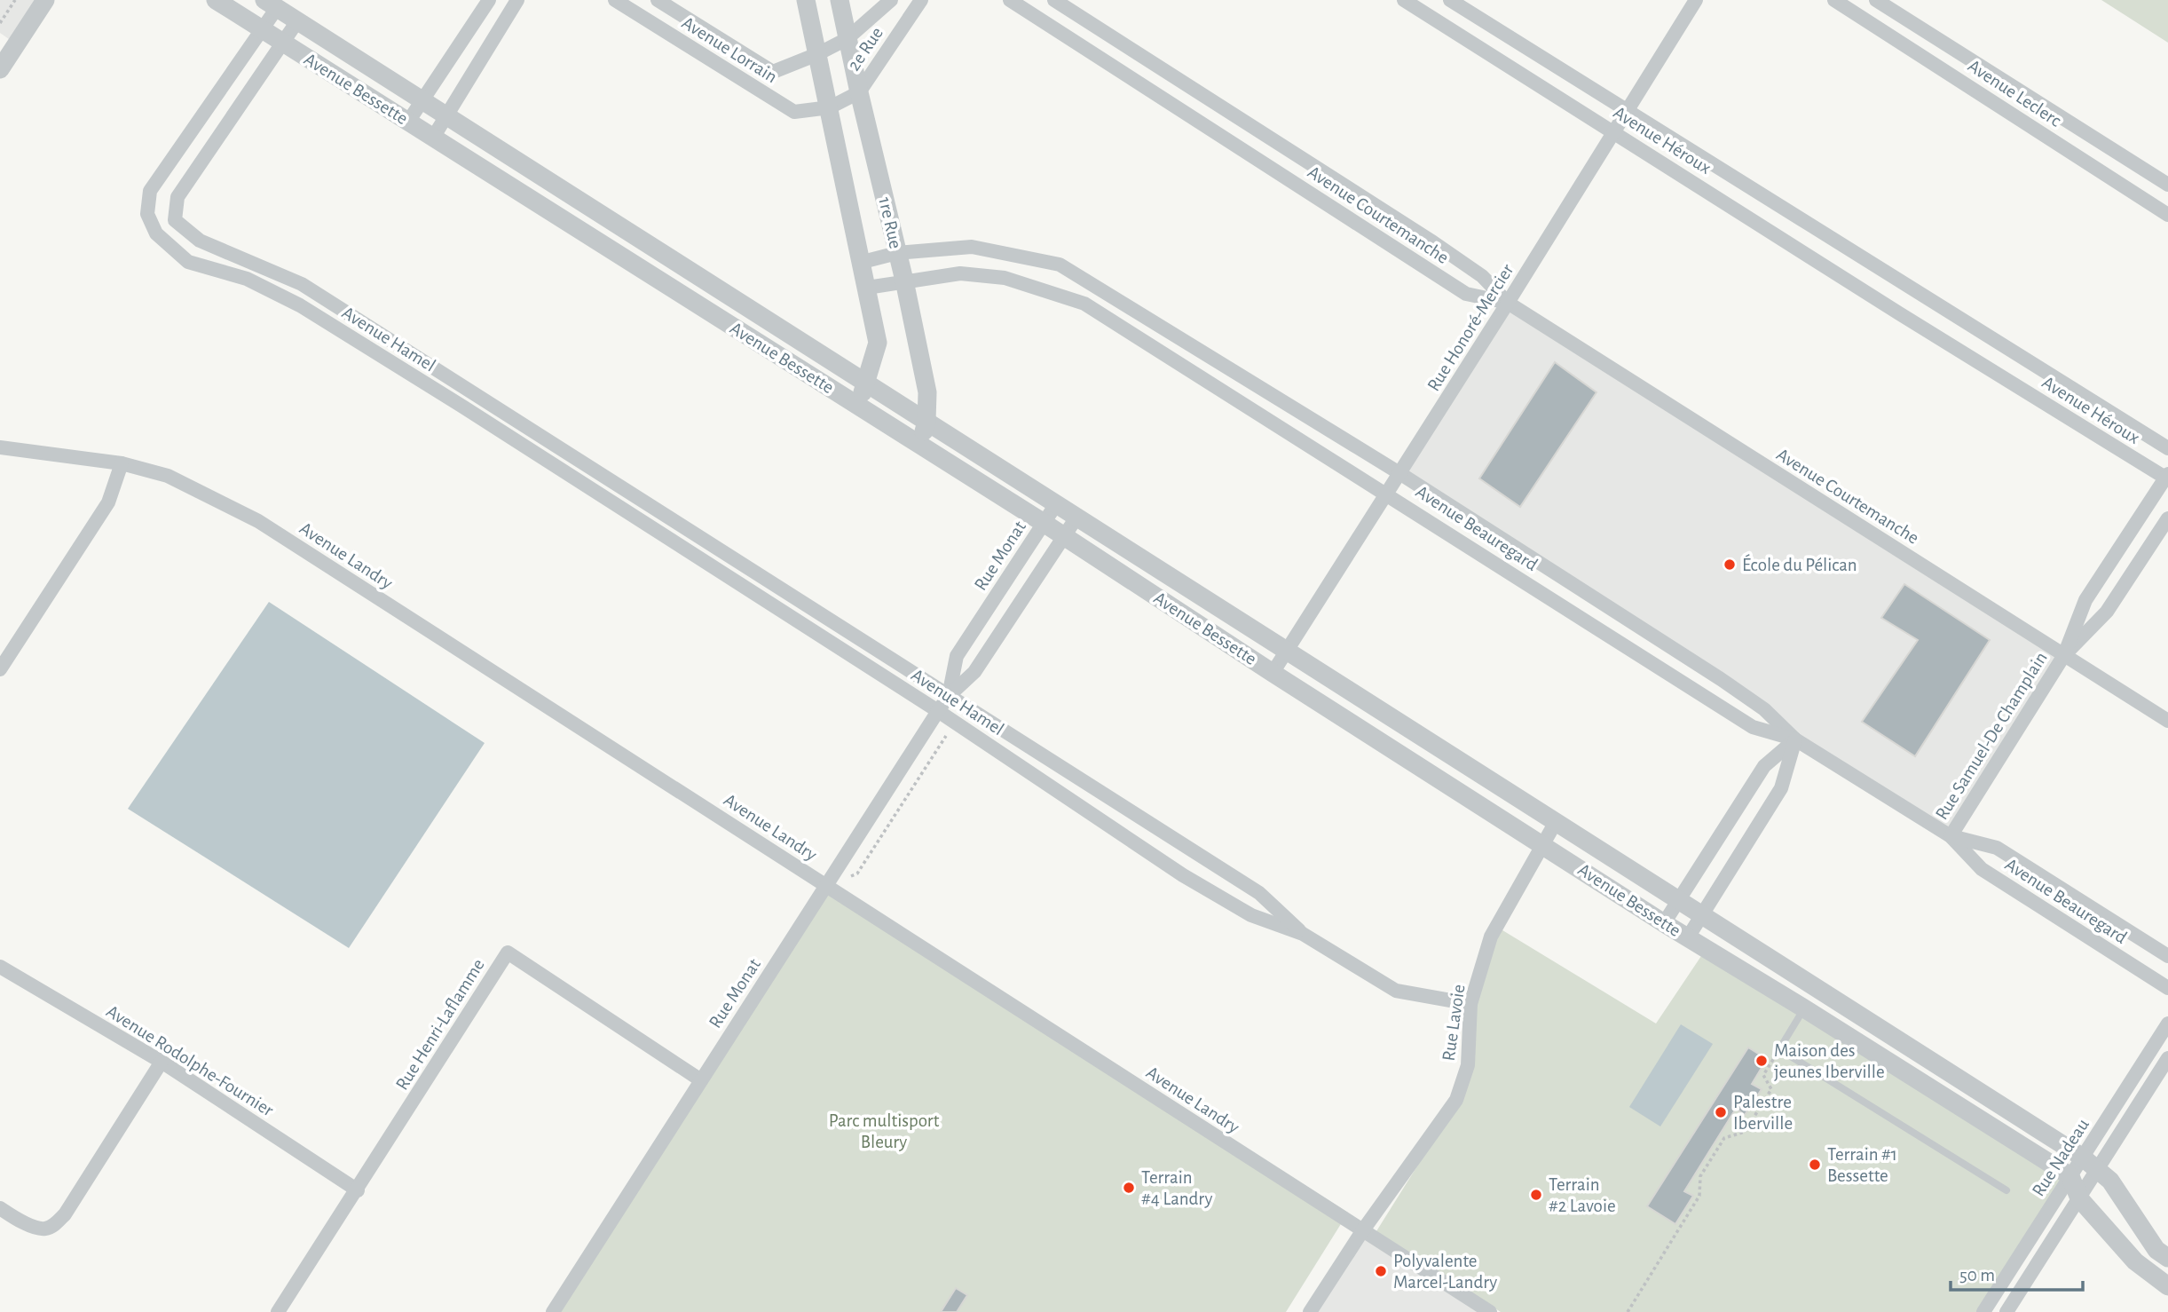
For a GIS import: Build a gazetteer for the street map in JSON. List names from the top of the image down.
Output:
{
  "streets": {
    "street": [
      "2e Rue",
      "Avenue Lorrain",
      "Avenue Bessette",
      "Avenue Leclerc",
      "Avenue Héroux",
      "Avenue Courtemanche",
      "1re Rue",
      "Rue Honoré-Mercier",
      "Avenue Hamel",
      "Avenue Beauregard",
      "Avenue Landry",
      "Rue Monat",
      "Rue Samuel-De Champlain",
      "Rue Lavoie",
      "Rue Henri-Laflamme",
      "Avenue Rodolphe-Fournier",
      "Rue Nadeau"
    ]
  },
  "crossings": [
    ["2e Rue", "Avenue Lorrain"],
    ["2e Rue", "1re Rue"],
    ["Avenue Lorrain", "1re Rue"],
    ["Avenue Bessette", "1re Rue"],
    ["Avenue Bessette", "Rue Honoré-Mercier"],
    ["Avenue Bessette", "Rue Monat"],
    ["Avenue Bessette", "Rue Lavoie"],
    ["Avenue Bessette", "Rue Nadeau"],
    ["Avenue Héroux", "Rue Honoré-Mercier"],
    ["Avenue Héroux", "Rue Samuel-De Champlain"],
    ["Avenue Courtemanche", "Rue Honoré-Mercier"],
    ["Avenue Courtemanche", "Rue Samuel-De Champlain"],
    ["1re Rue", "Avenue Beauregard"],
    ["Rue Honoré-Mercier", "Avenue Beauregard"],
    ["Avenue Hamel", "Rue Monat"],
    ["Avenue Hamel", "Rue Lavoie"],
    ["Avenue Beauregard", "Rue Samuel-De Champlain"],
    ["Avenue Landry", "Rue Monat"],
    ["Avenue Landry", "Rue Lavoie"],
    ["Rue Monat", "Rue Henri-Laflamme"],
    ["Rue Henri-Laflamme", "Avenue Rodolphe-Fournier"]
  ],
  "parks": ["Parc multisport Bleury"],
  "places": [
    "École du Pélican",
    "Maison des jeunes Iberville",
    "Palestre Iberville",
    "Terrain #1 Bessette",
    "Terrain #4 Landry",
    "Terrain #2 Lavoie",
    "Polyvalente Marcel-Landry"
  ],
  "scale_bar": "50 m"
}
